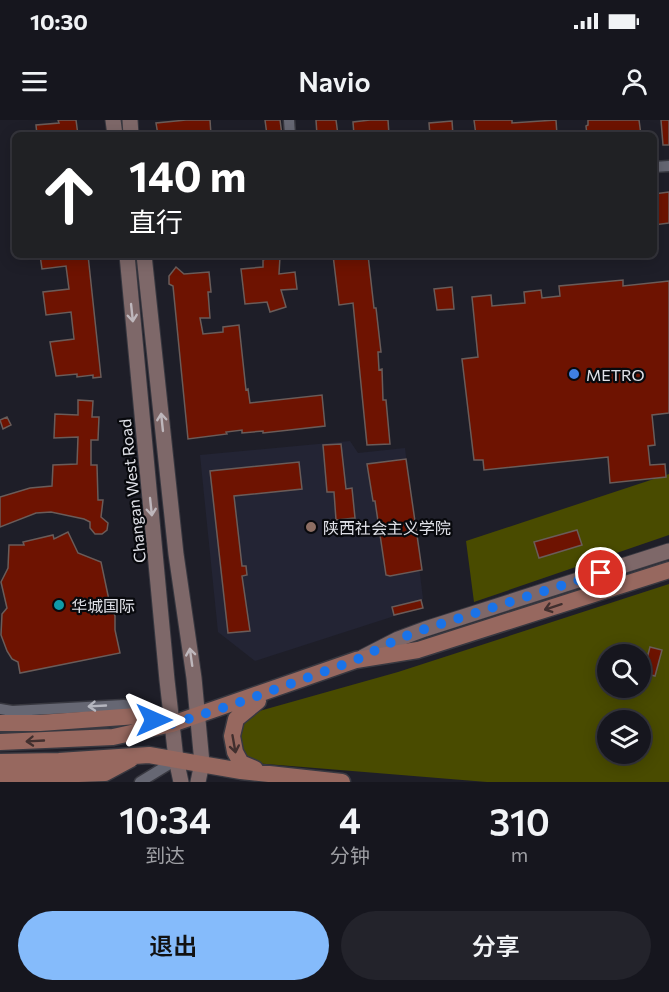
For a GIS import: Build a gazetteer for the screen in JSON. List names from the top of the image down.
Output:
{
  "streets": {
    "main road": ["Changan West Road"]
  },
  "places": ["METRO", "陕西社会主义学院", "华城国际"],
  "page": {
    "status": "10:30",
    "header": "Navio",
    "turn": ["140 m", "直行"],
    "eta": [
      "10:34",
      "到达",
      "4",
      "分钟",
      "310",
      "m"
    ],
    "buttons": ["退出", "分享"]
  }
}
